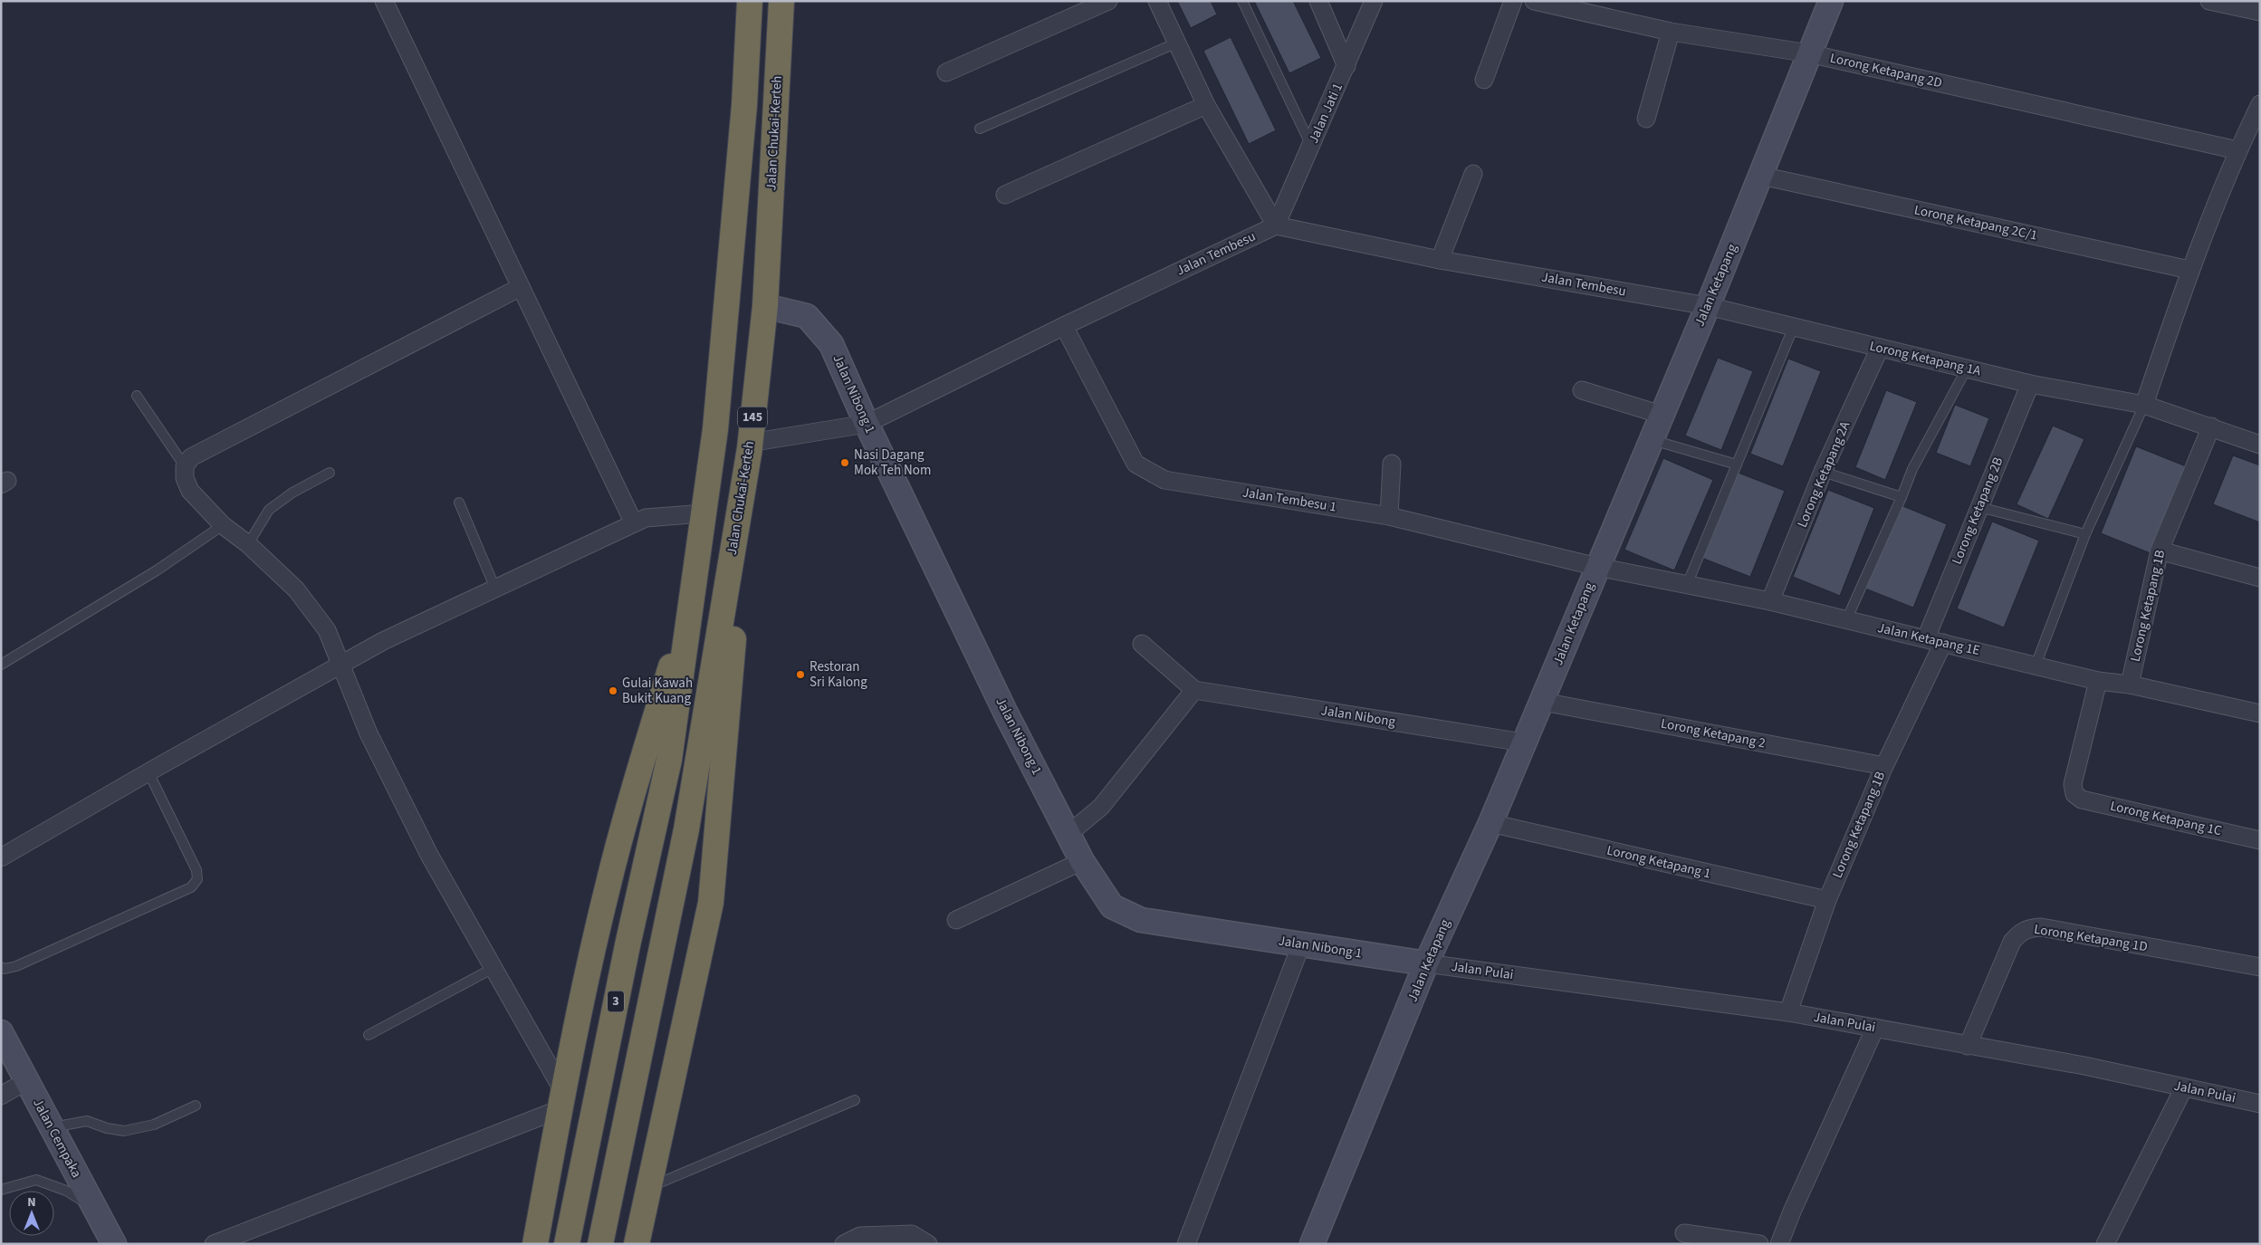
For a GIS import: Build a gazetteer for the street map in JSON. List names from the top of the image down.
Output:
{
  "streets": {
    "highway": ["Jalan Chukai-Kerteh", "145", "3"],
    "street": [
      "Lorong Ketapang 2D",
      "Jalan Jati 1",
      "Lorong Ketapang 2C/1",
      "Jalan Tembesu",
      "Jalan Ketapang",
      "Lorong Ketapang 1A",
      "Jalan Nibong 1",
      "Lorong Ketapang 2A",
      "Jalan Tembesu 1",
      "Lorong Ketapang 2B",
      "Lorong Ketapang 1B",
      "Jalan Ketapang 1E",
      "Jalan Nibong",
      "Lorong Ketapang 2",
      "Lorong Ketapang 1C",
      "Lorong Ketapang 1",
      "Lorong Ketapang 1D",
      "Jalan Pulai",
      "Jalan Cempaka"
    ]
  },
  "crossings": [
    ["Lorong Ketapang 2D", "Jalan Ketapang"],
    ["Jalan Jati 1", "Jalan Tembesu"],
    ["Jalan Chukai-Kerteh", "Jalan Tembesu"],
    ["Jalan Chukai-Kerteh", "Jalan Nibong 1"],
    ["Lorong Ketapang 2C/1", "Jalan Ketapang"],
    ["Jalan Tembesu", "Jalan Ketapang"],
    ["Jalan Tembesu", "Lorong Ketapang 1A"],
    ["Jalan Tembesu", "Jalan Nibong 1"],
    ["Jalan Tembesu", "Jalan Tembesu 1"],
    ["Jalan Ketapang", "Lorong Ketapang 1A"],
    ["Jalan Ketapang", "Jalan Nibong 1"],
    ["Jalan Ketapang", "Jalan Tembesu 1"],
    ["Jalan Ketapang", "Jalan Ketapang 1E"],
    ["Jalan Ketapang", "Jalan Nibong"],
    ["Jalan Ketapang", "Lorong Ketapang 2"],
    ["Jalan Ketapang", "Lorong Ketapang 1"],
    ["Jalan Ketapang", "Jalan Pulai"],
    ["Lorong Ketapang 1A", "Lorong Ketapang 2A"],
    ["Lorong Ketapang 1A", "Lorong Ketapang 2B"],
    ["Lorong Ketapang 1A", "Lorong Ketapang 1B"],
    ["Jalan Nibong 1", "Jalan Pulai"],
    ["145", "3"],
    ["Lorong Ketapang 2A", "Jalan Ketapang 1E"],
    ["Jalan Tembesu 1", "Jalan Ketapang 1E"],
    ["Lorong Ketapang 2B", "Jalan Ketapang 1E"],
    ["Lorong Ketapang 1B", "Jalan Ketapang 1E"],
    ["Lorong Ketapang 1B", "Lorong Ketapang 2"],
    ["Lorong Ketapang 1B", "Lorong Ketapang 1"],
    ["Lorong Ketapang 1B", "Jalan Pulai"],
    ["Jalan Ketapang 1E", "Lorong Ketapang 1C"],
    ["Lorong Ketapang 1D", "Jalan Pulai"]
  ],
  "places": ["Nasi Dagang Mok Teh Nom", "Restoran Sri Kalong", "Gulai Kawah Bukit Kuang"],
  "north": "top"
}
